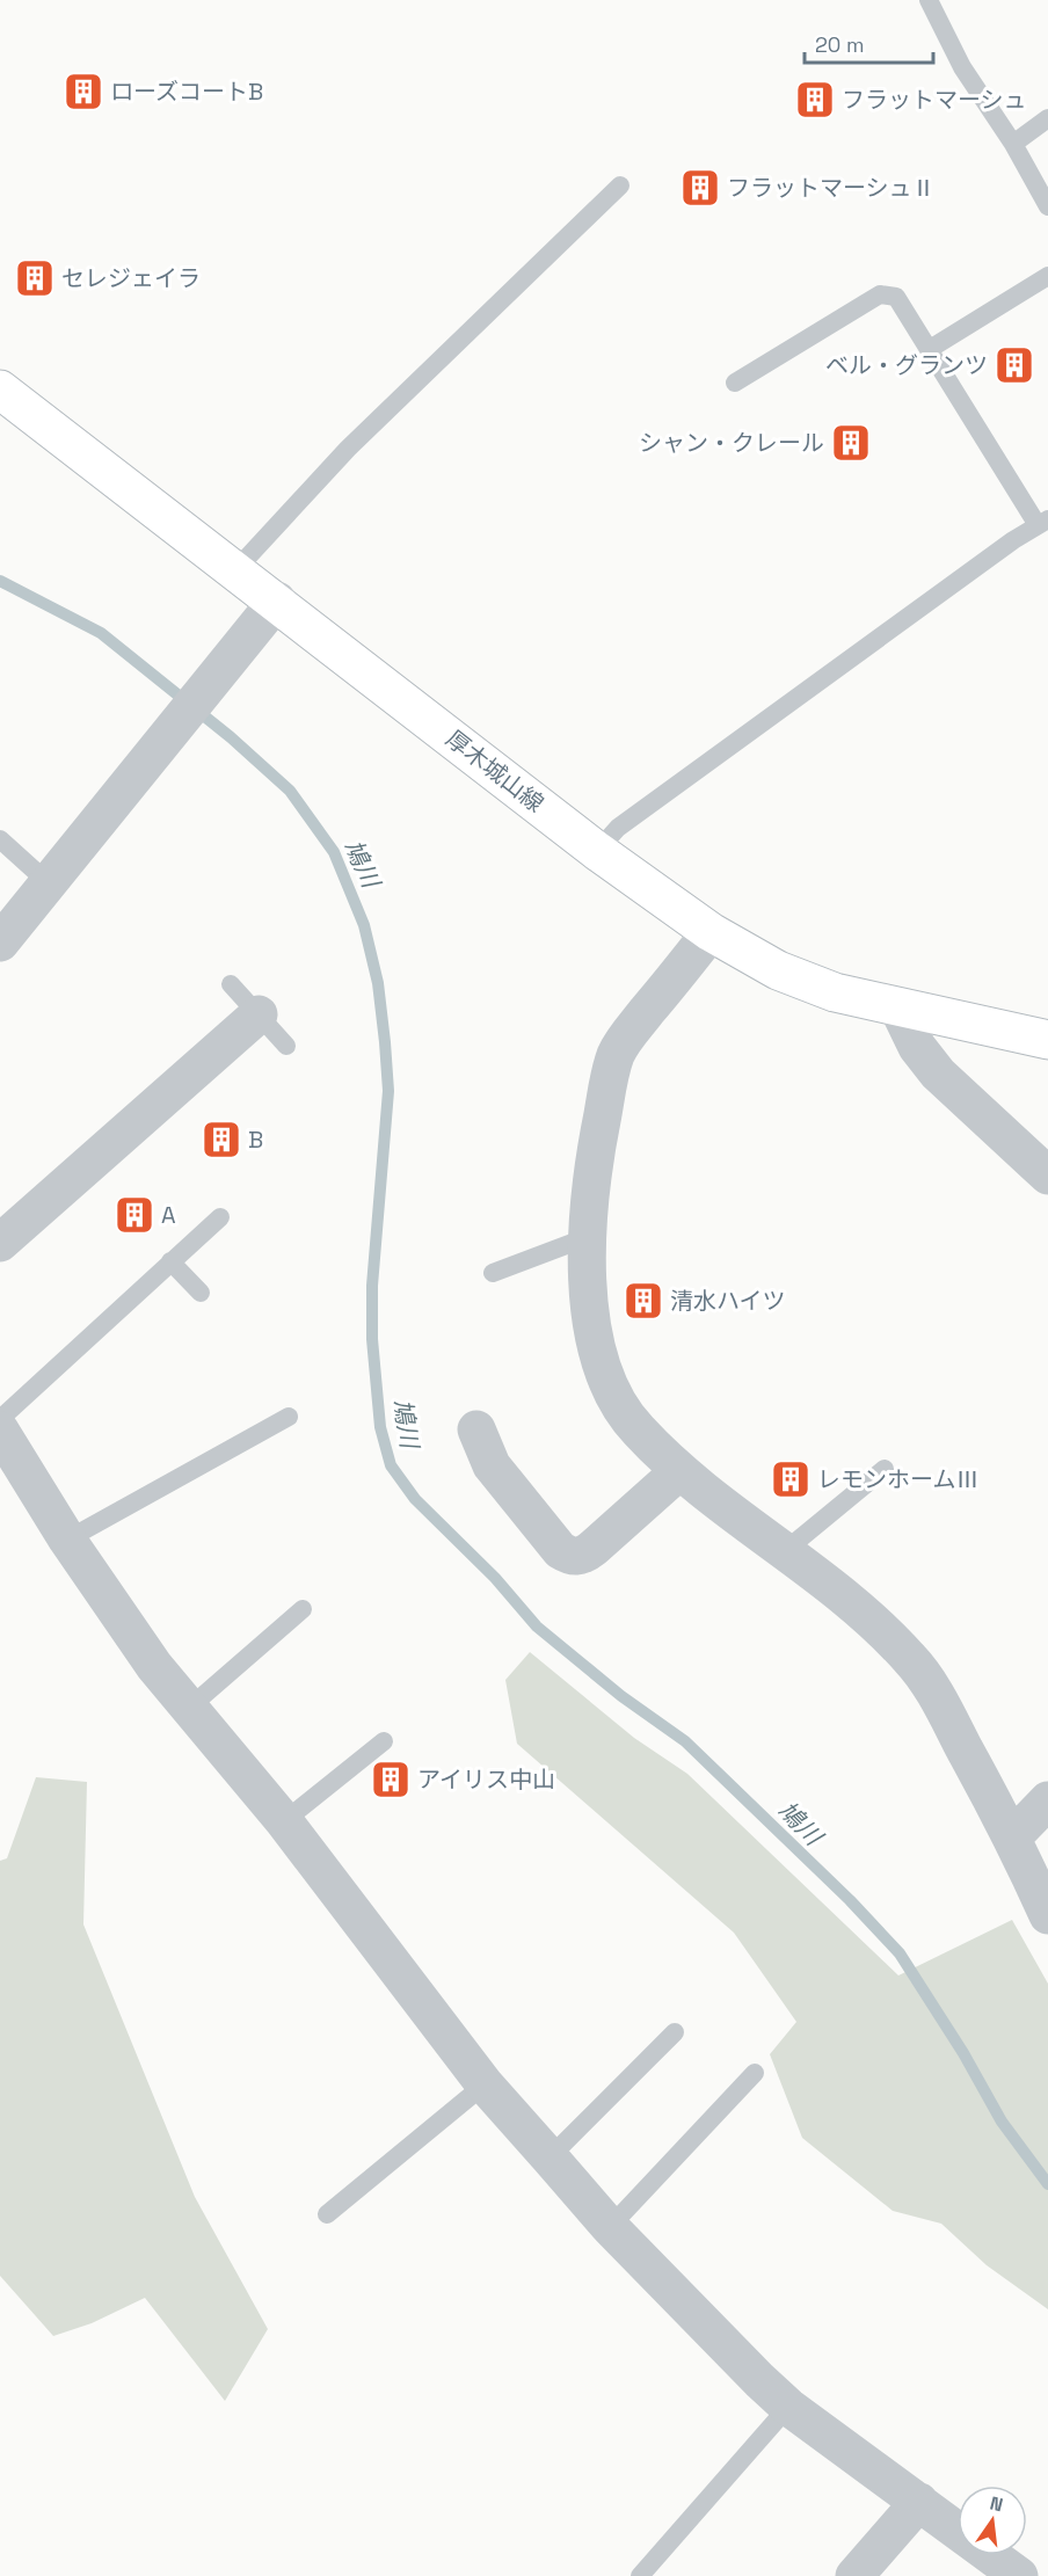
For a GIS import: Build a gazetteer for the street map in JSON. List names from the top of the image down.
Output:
{
  "streets": {
    "main road": ["厚木城山線"]
  },
  "water": ["鳩川"],
  "places": {
    "building": [
      "ローズコートB",
      "フラットマーシュ",
      "フラットマーシュⅡ",
      "セレジェイラ",
      "ベル・グランツ",
      "シャン・クレール",
      "B",
      "A",
      "清水ハイツ",
      "レモンホームⅢ",
      "アイリス中山"
    ]
  },
  "scale_bar": "20 m",
  "north": "top"
}
